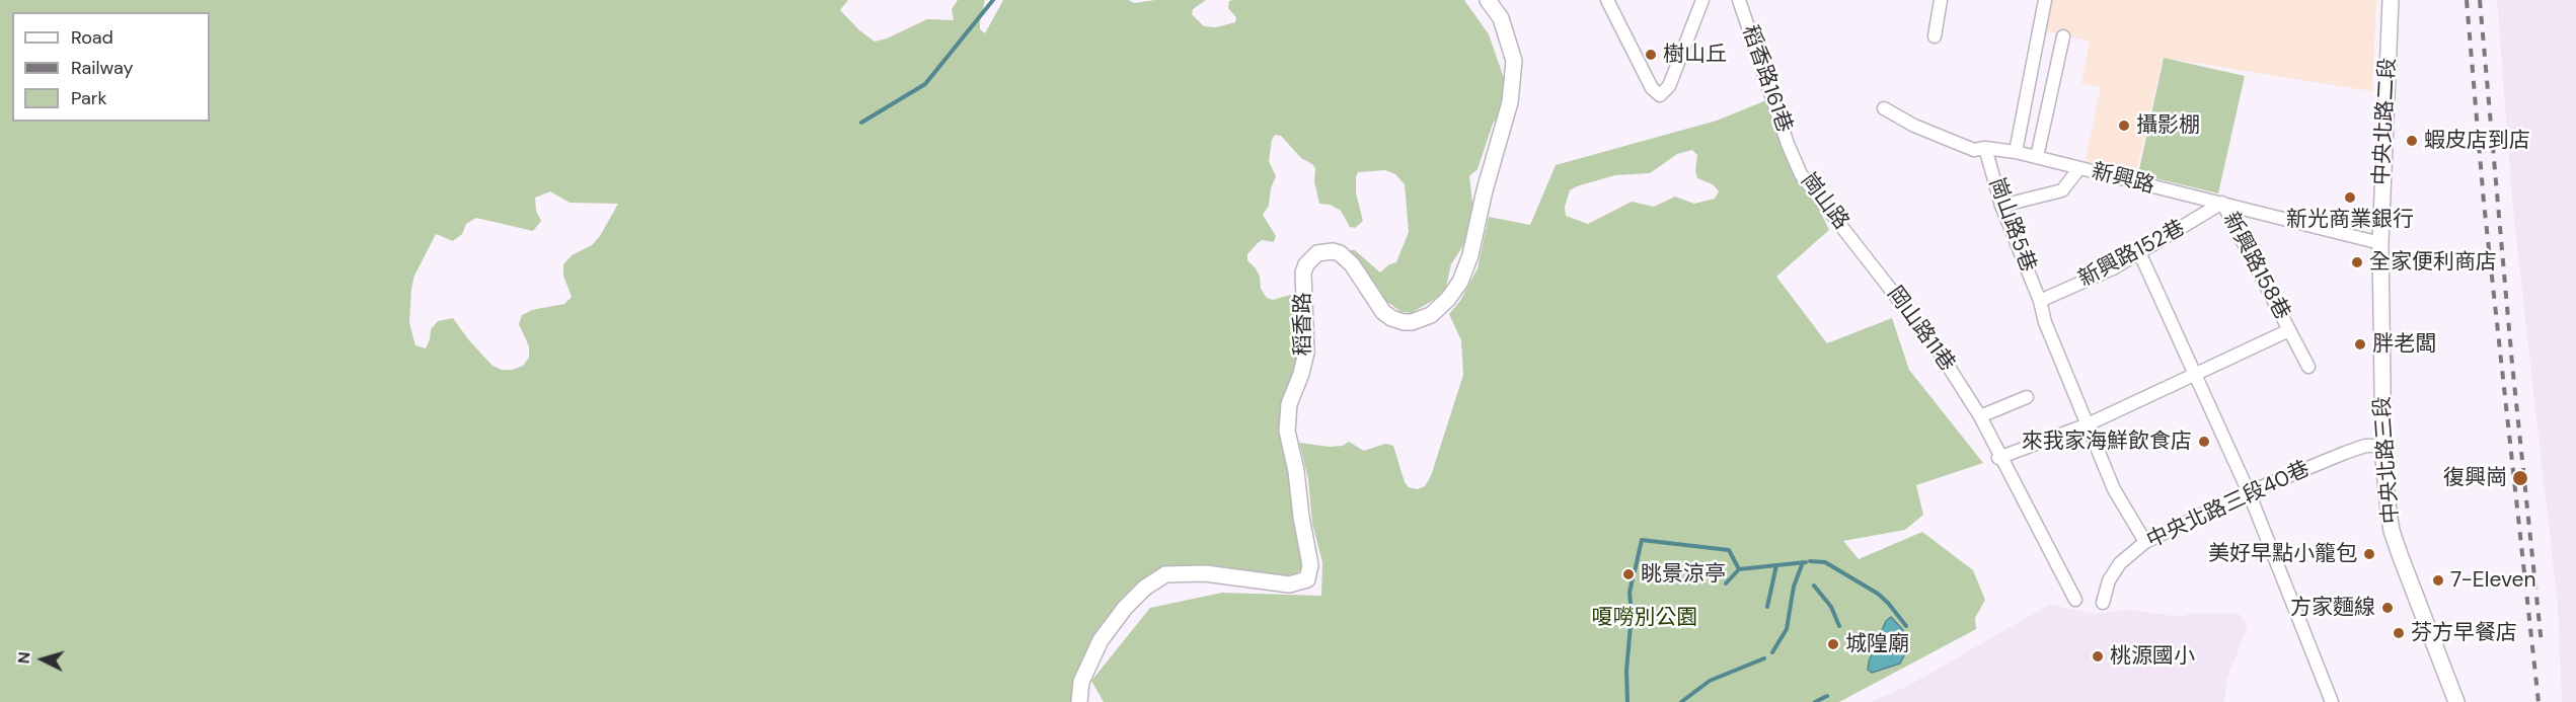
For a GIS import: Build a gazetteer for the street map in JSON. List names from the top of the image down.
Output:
{
  "streets": {
    "street": [
      "稻香路161巷",
      "中央北路二段",
      "新興路",
      "崗山路",
      "崗山路5巷",
      "新興路152巷",
      "新興路158巷",
      "稻香路",
      "岡山路11巷",
      "中央北路三段",
      "中央北路三段40巷"
    ]
  },
  "crossings": [
    ["稻香路161巷", "崗山路"],
    ["中央北路二段", "新興路"],
    ["中央北路二段", "中央北路三段"],
    ["新興路", "崗山路5巷"],
    ["新興路", "新興路152巷"],
    ["新興路", "新興路158巷"],
    ["新興路", "中央北路三段"],
    ["崗山路", "岡山路11巷"],
    ["崗山路5巷", "新興路152巷"],
    ["崗山路5巷", "新興路158巷"],
    ["崗山路5巷", "中央北路三段40巷"],
    ["新興路152巷", "新興路158巷"],
    ["新興路158巷", "岡山路11巷"],
    ["中央北路三段", "中央北路三段40巷"]
  ],
  "parks": ["嗄嘮別公園"],
  "places": [
    "樹山丘",
    "攝影棚",
    "蝦皮店到店",
    "新光商業銀行",
    "全家便利商店",
    "胖老闆",
    "來我家海鮮飲食店",
    "復興崗",
    "美好早點小籠包",
    "眺景涼亭",
    "7-Eleven",
    "方家麵線",
    "芬方早餐店",
    "城隍廟",
    "桃源國小"
  ],
  "legend": ["Road", "Railway", "Park"],
  "north": "left"
}
